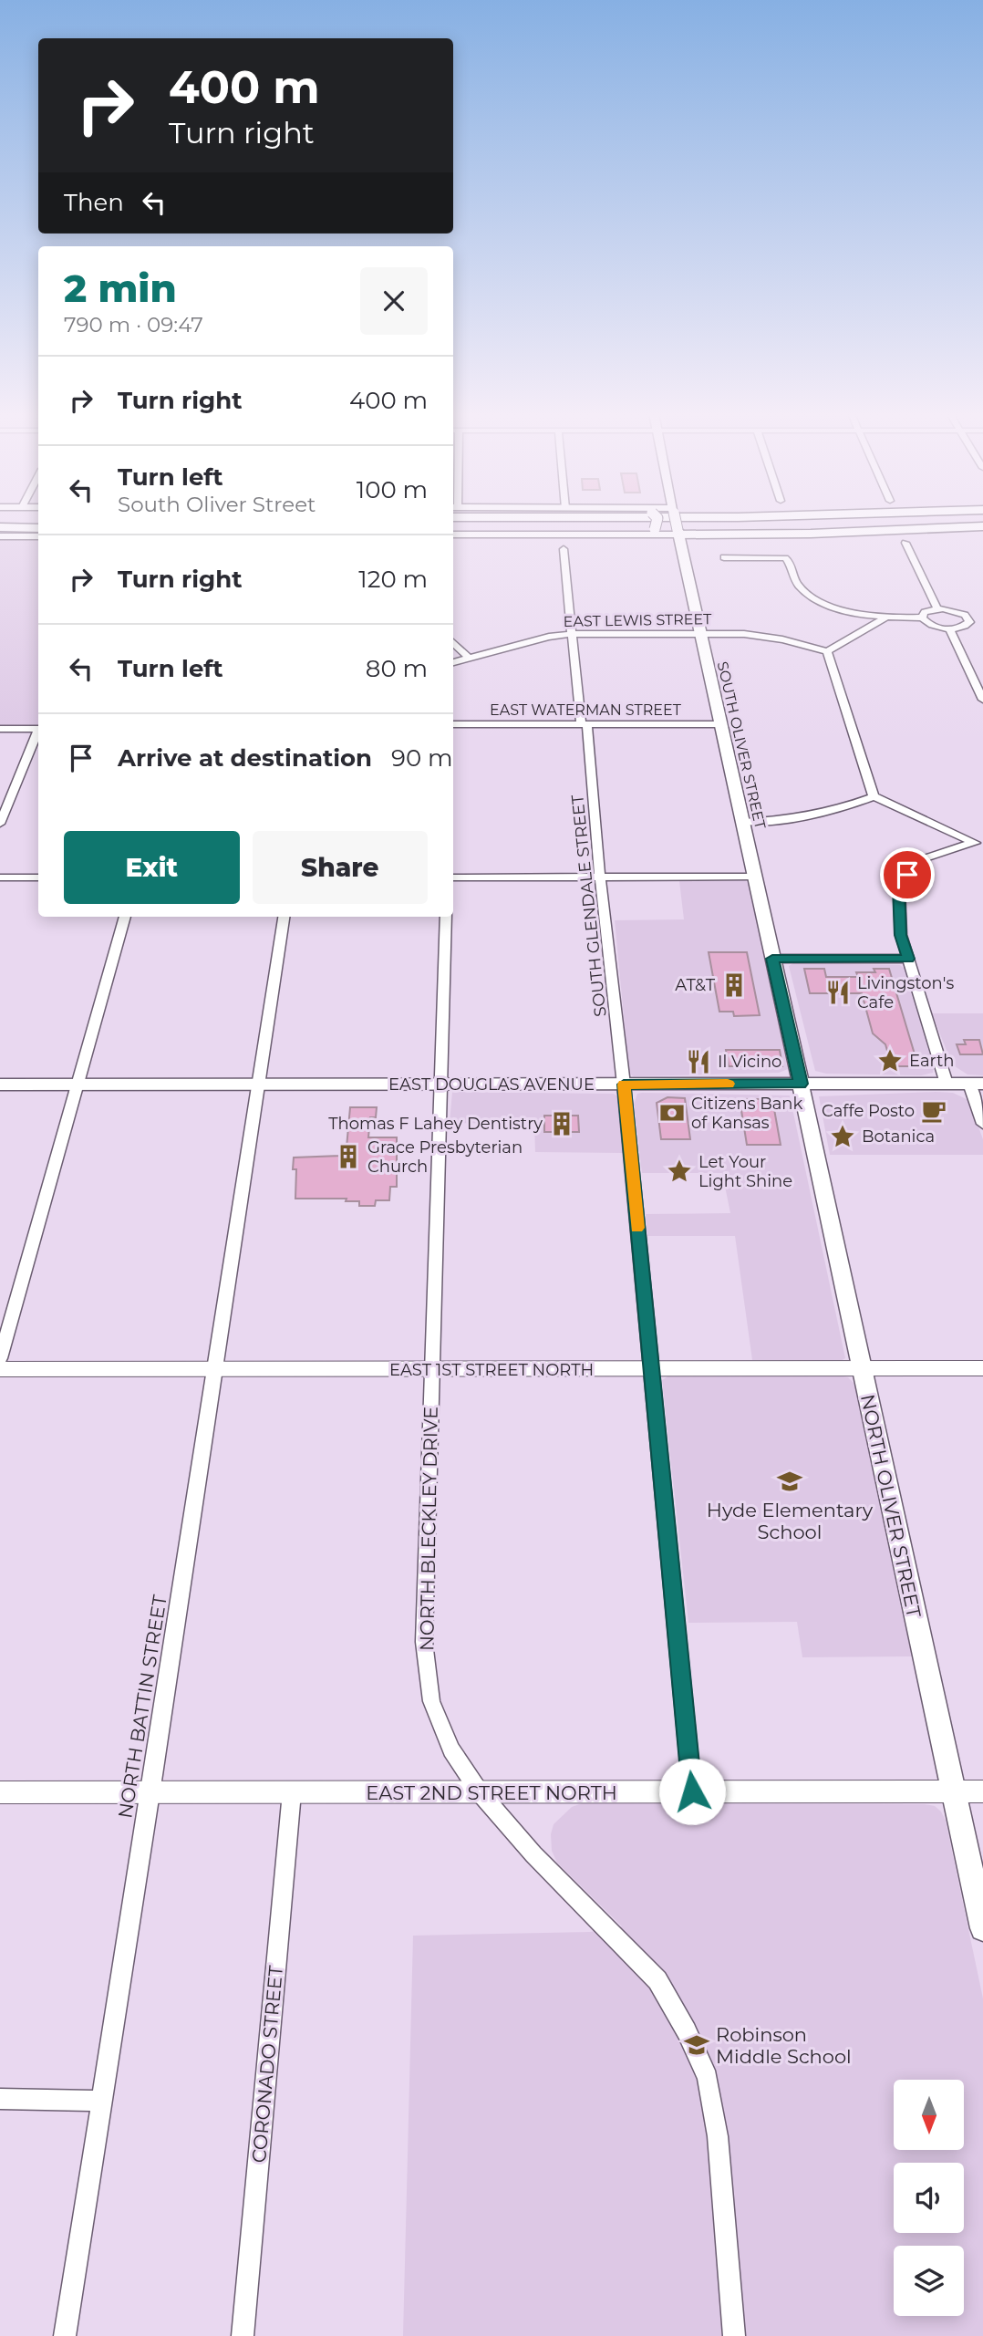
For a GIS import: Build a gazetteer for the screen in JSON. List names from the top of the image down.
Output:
{
  "streets": {
    "main road": ["SOUTH OLIVER STREET", "EAST DOUGLAS AVENUE", "NORTH OLIVER STREET"],
    "street": [
      "EAST LEWIS STREET",
      "EAST WATERMAN STREET",
      "SOUTH GLENDALE STREET",
      "EAST 1ST STREET NORTH",
      "NORTH BLECKLEY DRIVE",
      "NORTH BATTIN STREET",
      "EAST 2ND STREET NORTH",
      "CORONADO STREET"
    ]
  },
  "crossings": [
    ["EAST LEWIS STREET", "SOUTH OLIVER STREET"],
    ["EAST LEWIS STREET", "SOUTH GLENDALE STREET"],
    ["EAST WATERMAN STREET", "SOUTH OLIVER STREET"],
    ["EAST WATERMAN STREET", "SOUTH GLENDALE STREET"],
    ["SOUTH OLIVER STREET", "EAST DOUGLAS AVENUE"],
    ["SOUTH OLIVER STREET", "NORTH OLIVER STREET"],
    ["SOUTH GLENDALE STREET", "EAST DOUGLAS AVENUE"],
    ["SOUTH GLENDALE STREET", "EAST 1ST STREET NORTH"],
    ["SOUTH GLENDALE STREET", "EAST 2ND STREET NORTH"],
    ["EAST DOUGLAS AVENUE", "NORTH OLIVER STREET"],
    ["EAST DOUGLAS AVENUE", "NORTH BLECKLEY DRIVE"],
    ["EAST DOUGLAS AVENUE", "NORTH BATTIN STREET"],
    ["EAST 1ST STREET NORTH", "NORTH OLIVER STREET"],
    ["EAST 1ST STREET NORTH", "NORTH BLECKLEY DRIVE"],
    ["EAST 1ST STREET NORTH", "NORTH BATTIN STREET"],
    ["NORTH OLIVER STREET", "EAST 2ND STREET NORTH"],
    ["NORTH BLECKLEY DRIVE", "EAST 2ND STREET NORTH"],
    ["NORTH BATTIN STREET", "EAST 2ND STREET NORTH"],
    ["EAST 2ND STREET NORTH", "CORONADO STREET"]
  ],
  "places": {
    "building": ["AT&T", "Thomas F Lahey Dentistry", "Grace Presbyterian Church"],
    "restaurant": ["Livingston's Cafe", "Il Vicino"],
    "place": ["Earth", "Botanica", "Let Your Light Shine"],
    "cafe": ["Caffe Posto"],
    "bank": ["Citizens Bank of Kansas"],
    "school or university": ["Hyde Elementary School", "Robinson Middle School"]
  },
  "north": "bottom",
  "page": {
    "turn": ["400 m", "Turn right"],
    "then": "Then",
    "heading": ["2 min", "790 m · 09:47"],
    "list": [
      {
        "name": "Turn right",
        "value": "400 m"
      },
      {
        "name": "Turn left",
        "note": "South Oliver Street",
        "value": "100 m"
      },
      {
        "name": "Turn right",
        "value": "120 m"
      },
      {
        "name": "Turn left",
        "value": "80 m"
      },
      {
        "name": "Arrive at destination",
        "value": "90 m"
      }
    ],
    "buttons": ["Exit", "Share"]
  }
}
